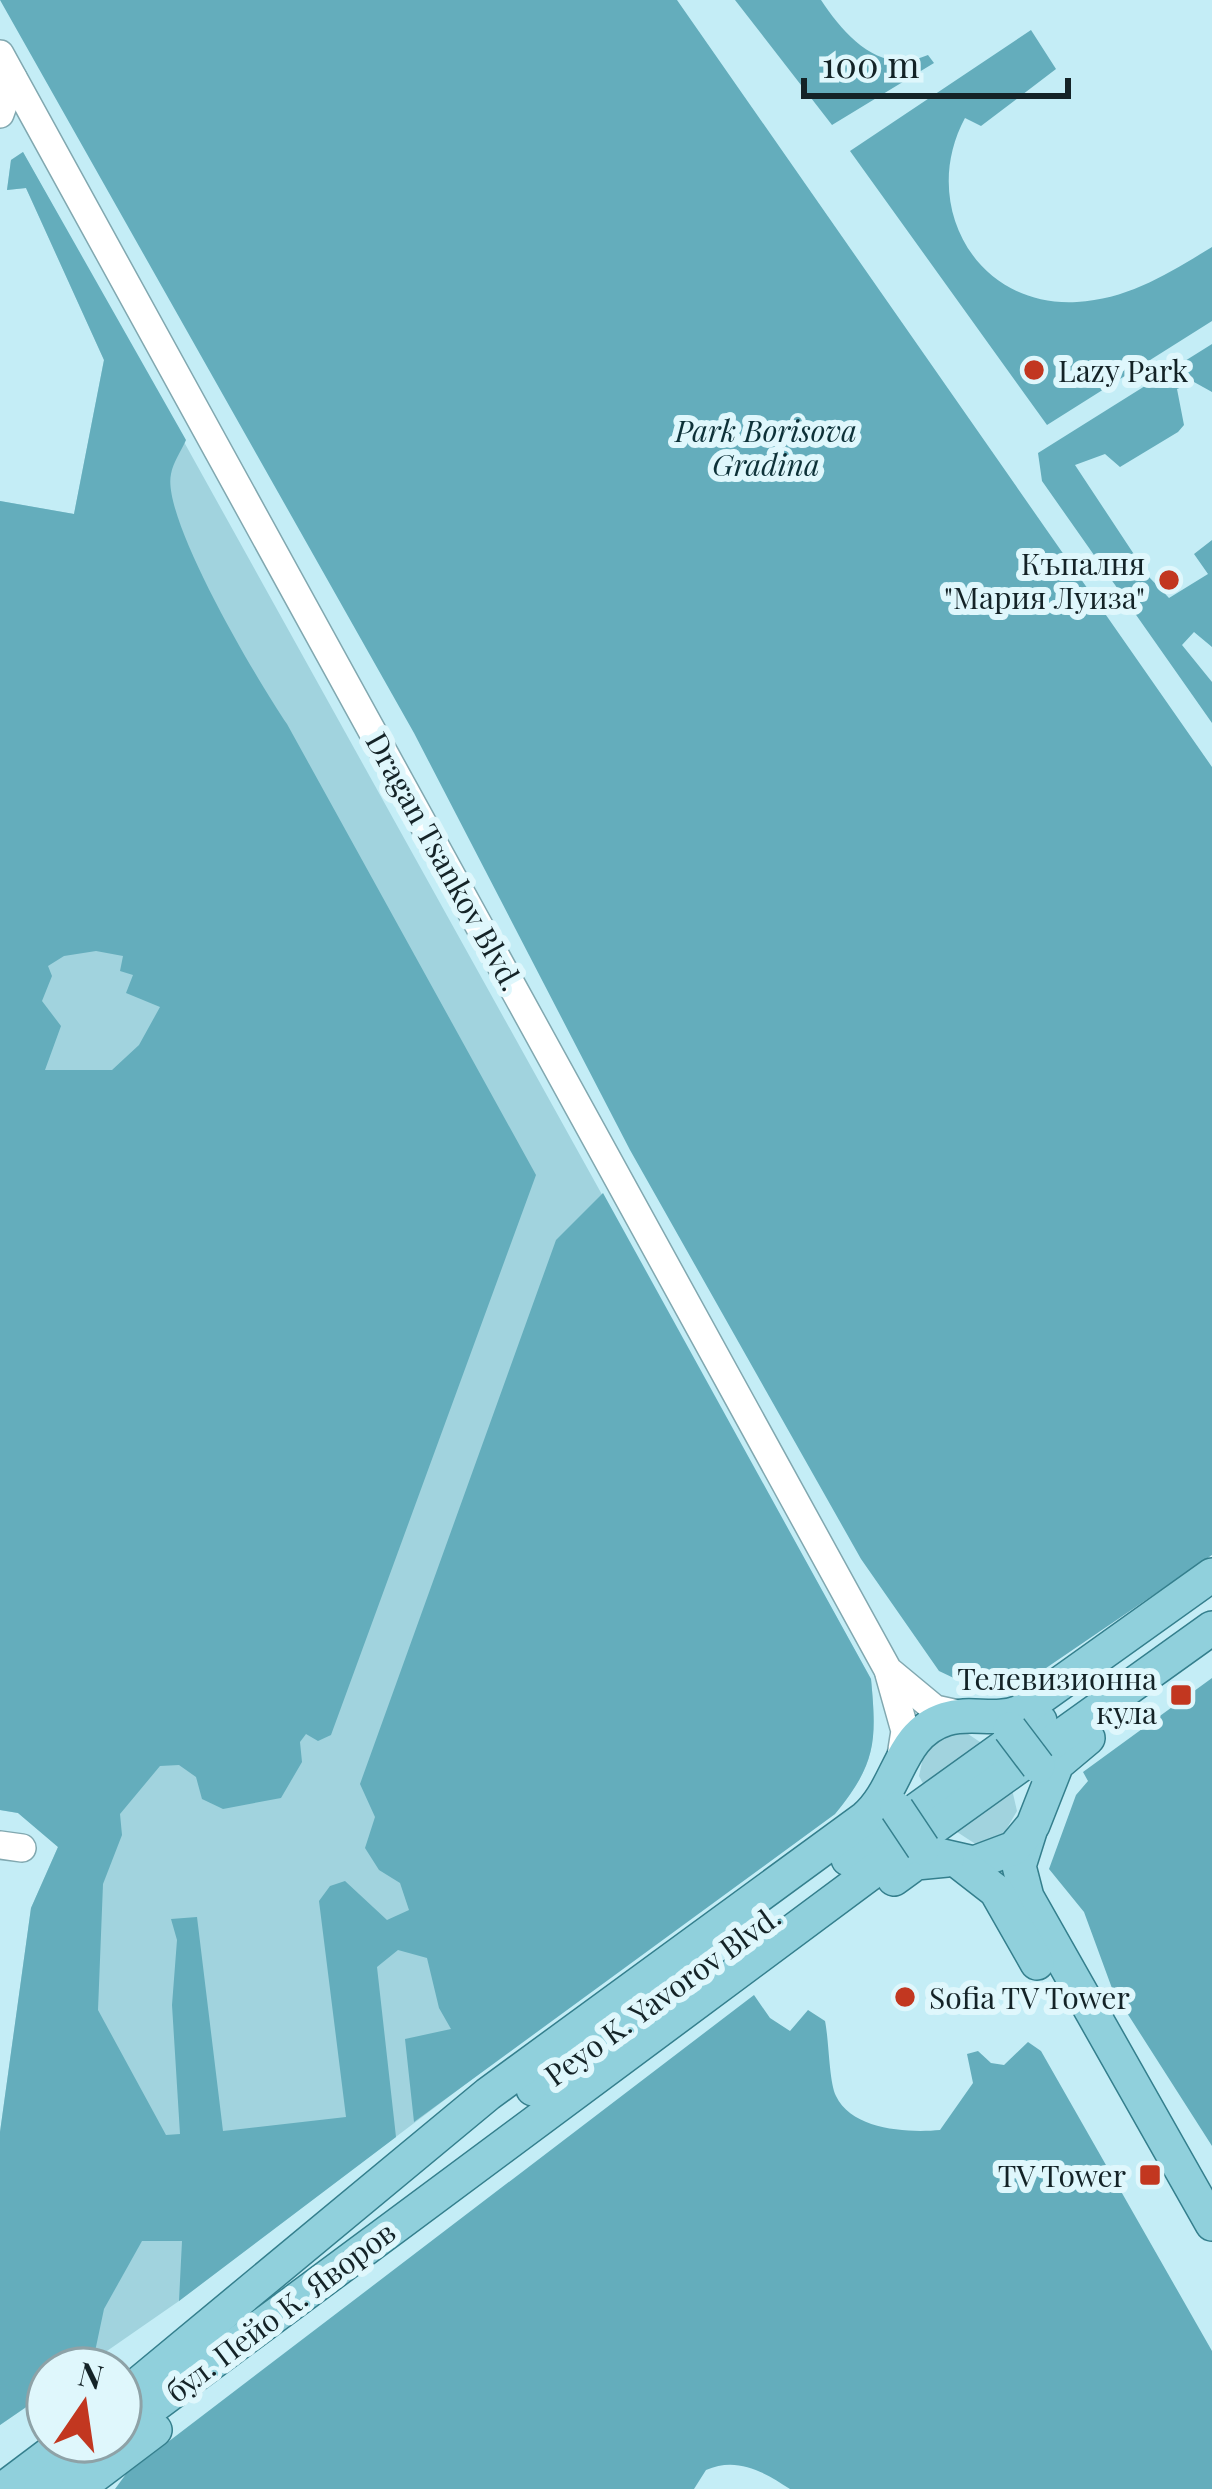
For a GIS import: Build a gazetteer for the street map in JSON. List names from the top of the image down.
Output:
{
  "streets": {
    "main road": ["Peyo K. Yavorov Blvd.", "бул. Пейо К. Яворов"],
    "street": ["Dragan Tsankov Blvd."]
  },
  "parks": ["Park Borisova Gradina"],
  "places": {
    "other": ["Lazy Park", "Къпалня \"Мария Луиза\"", "Sofia TV Tower"],
    "transit": ["Телевизионна кула", "TV Tower"]
  },
  "scale_bar": "100 m",
  "north": "top"
}
